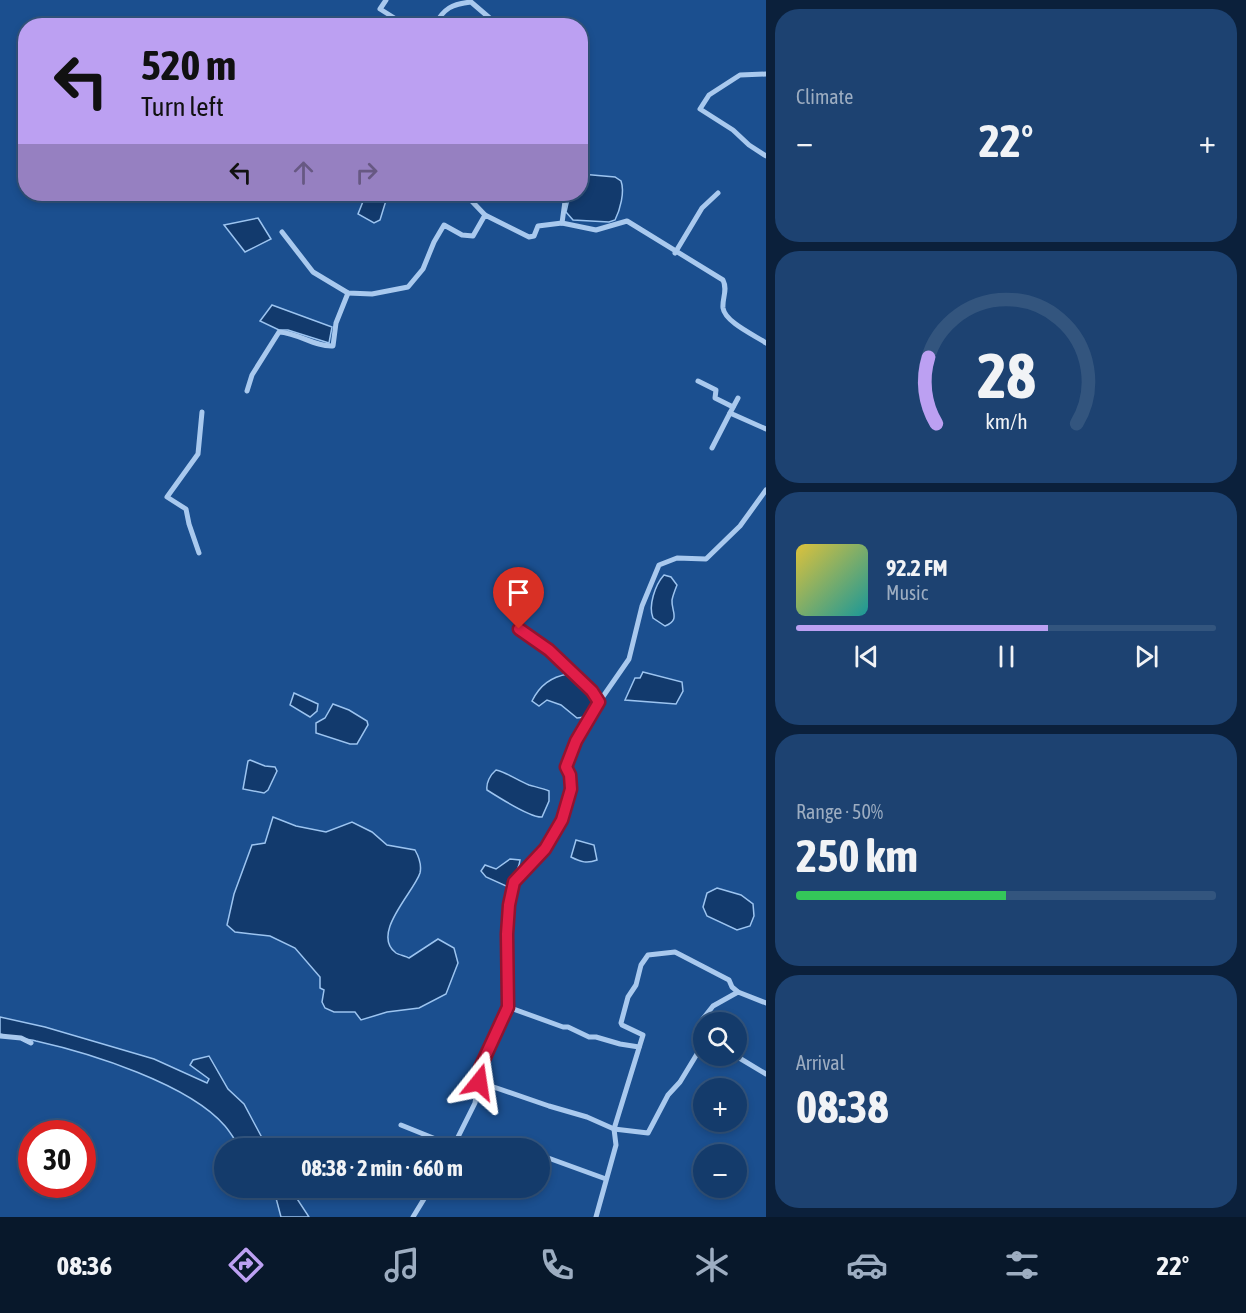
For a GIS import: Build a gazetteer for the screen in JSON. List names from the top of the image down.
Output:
{
  "page": {
    "tile": [
      "Climate",
      ["Range · 50%", "250 km"],
      ["Arrival", "08:38"]
    ],
    "turn": ["520 m", "Turn left"],
    "heat": ["−", "22°", "+"],
    "song": ["92.2 FM", "Music"],
    "map_buttons": ["+", "−"],
    "limit": "30",
    "trip": "08:38 · 2 min · 660 m",
    "tabs": ["08:36", "22°"],
    "gauge": ["28", "km/h"]
  }
}
